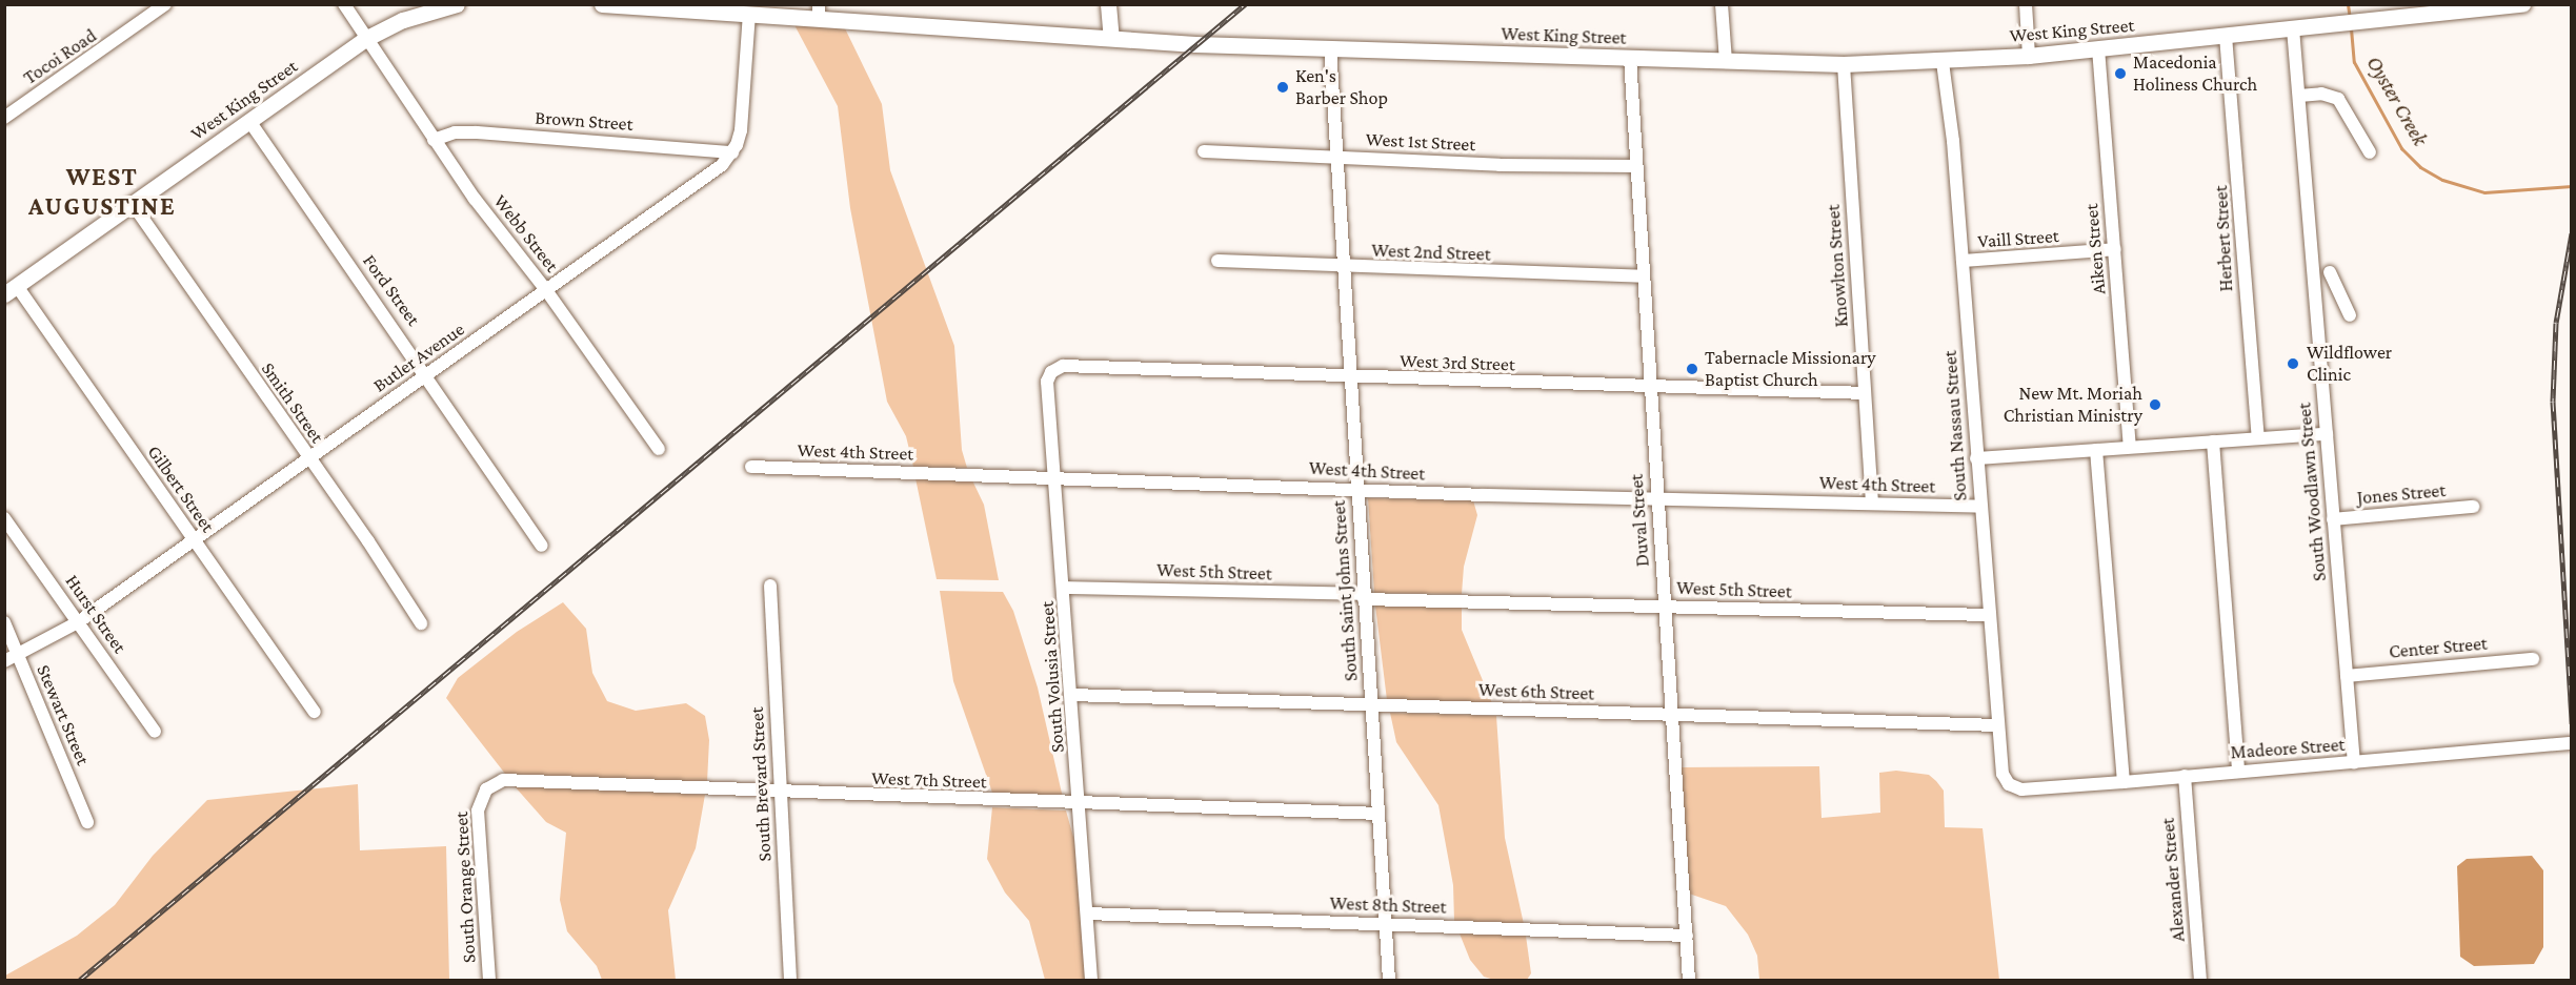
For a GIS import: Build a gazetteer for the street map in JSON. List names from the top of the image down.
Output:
{
  "streets": {
    "main road": ["West King Street"],
    "street": [
      "Tocoi Road",
      "Brown Street",
      "West 1st Street",
      "Webb Street",
      "Vaill Street",
      "Herbert Street",
      "Aiken Street",
      "West 2nd Street",
      "Knowlton Street",
      "Ford Street",
      "Butler Avenue",
      "West 3rd Street",
      "Smith Street",
      "South Nassau Street",
      "West 4th Street",
      "Gilbert Street",
      "South Woodlawn Street",
      "Jones Street",
      "Duval Street",
      "West 5th Street",
      "South Saint Johns Street",
      "Hurst Street",
      "Center Street",
      "South Volusia Street",
      "West 6th Street",
      "Stewart Street",
      "Madeore Street",
      "West 7th Street",
      "South Brevard Street",
      "Alexander Street",
      "South Orange Street",
      "West 8th Street"
    ]
  },
  "crossings": [
    ["West King Street", "Webb Street"],
    ["West King Street", "Herbert Street"],
    ["West King Street", "Aiken Street"],
    ["West King Street", "Knowlton Street"],
    ["West King Street", "Ford Street"],
    ["West King Street", "Smith Street"],
    ["West King Street", "South Nassau Street"],
    ["West King Street", "Gilbert Street"],
    ["West King Street", "South Woodlawn Street"],
    ["West King Street", "Duval Street"],
    ["West King Street", "South Saint Johns Street"],
    ["Brown Street", "Webb Street"],
    ["Brown Street", "Butler Avenue"],
    ["West 1st Street", "Duval Street"],
    ["West 1st Street", "South Saint Johns Street"],
    ["Webb Street", "Butler Avenue"],
    ["Vaill Street", "Aiken Street"],
    ["Vaill Street", "South Nassau Street"],
    ["West 2nd Street", "Duval Street"],
    ["West 2nd Street", "South Saint Johns Street"],
    ["Knowlton Street", "West 3rd Street"],
    ["Knowlton Street", "West 4th Street"],
    ["Ford Street", "Butler Avenue"],
    ["Butler Avenue", "Smith Street"],
    ["Butler Avenue", "Gilbert Street"],
    ["Butler Avenue", "Hurst Street"],
    ["Butler Avenue", "Stewart Street"],
    ["West 3rd Street", "Duval Street"],
    ["West 3rd Street", "South Saint Johns Street"],
    ["West 3rd Street", "South Volusia Street"],
    ["South Nassau Street", "West 4th Street"],
    ["South Nassau Street", "West 5th Street"],
    ["South Nassau Street", "West 6th Street"],
    ["South Nassau Street", "Madeore Street"],
    ["West 4th Street", "Duval Street"],
    ["West 4th Street", "South Saint Johns Street"],
    ["West 4th Street", "South Volusia Street"],
    ["South Woodlawn Street", "Jones Street"],
    ["South Woodlawn Street", "Center Street"],
    ["South Woodlawn Street", "Madeore Street"],
    ["Duval Street", "West 5th Street"],
    ["Duval Street", "West 6th Street"],
    ["Duval Street", "West 8th Street"],
    ["West 5th Street", "South Saint Johns Street"],
    ["West 5th Street", "South Volusia Street"],
    ["South Saint Johns Street", "West 6th Street"],
    ["South Saint Johns Street", "West 7th Street"],
    ["South Saint Johns Street", "West 8th Street"],
    ["South Volusia Street", "West 6th Street"],
    ["South Volusia Street", "West 7th Street"],
    ["South Volusia Street", "West 8th Street"],
    ["Madeore Street", "Alexander Street"],
    ["West 7th Street", "South Brevard Street"],
    ["West 7th Street", "South Orange Street"]
  ],
  "districts": ["WEST AUGUSTINE"],
  "water": ["Oyster Creek"],
  "places": [
    "Macedonia Holiness Church",
    "Ken's Barber Shop",
    "Wildflower Clinic",
    "Tabernacle Missionary Baptist Church",
    "New Mt. Moriah Christian Ministry"
  ]
}
